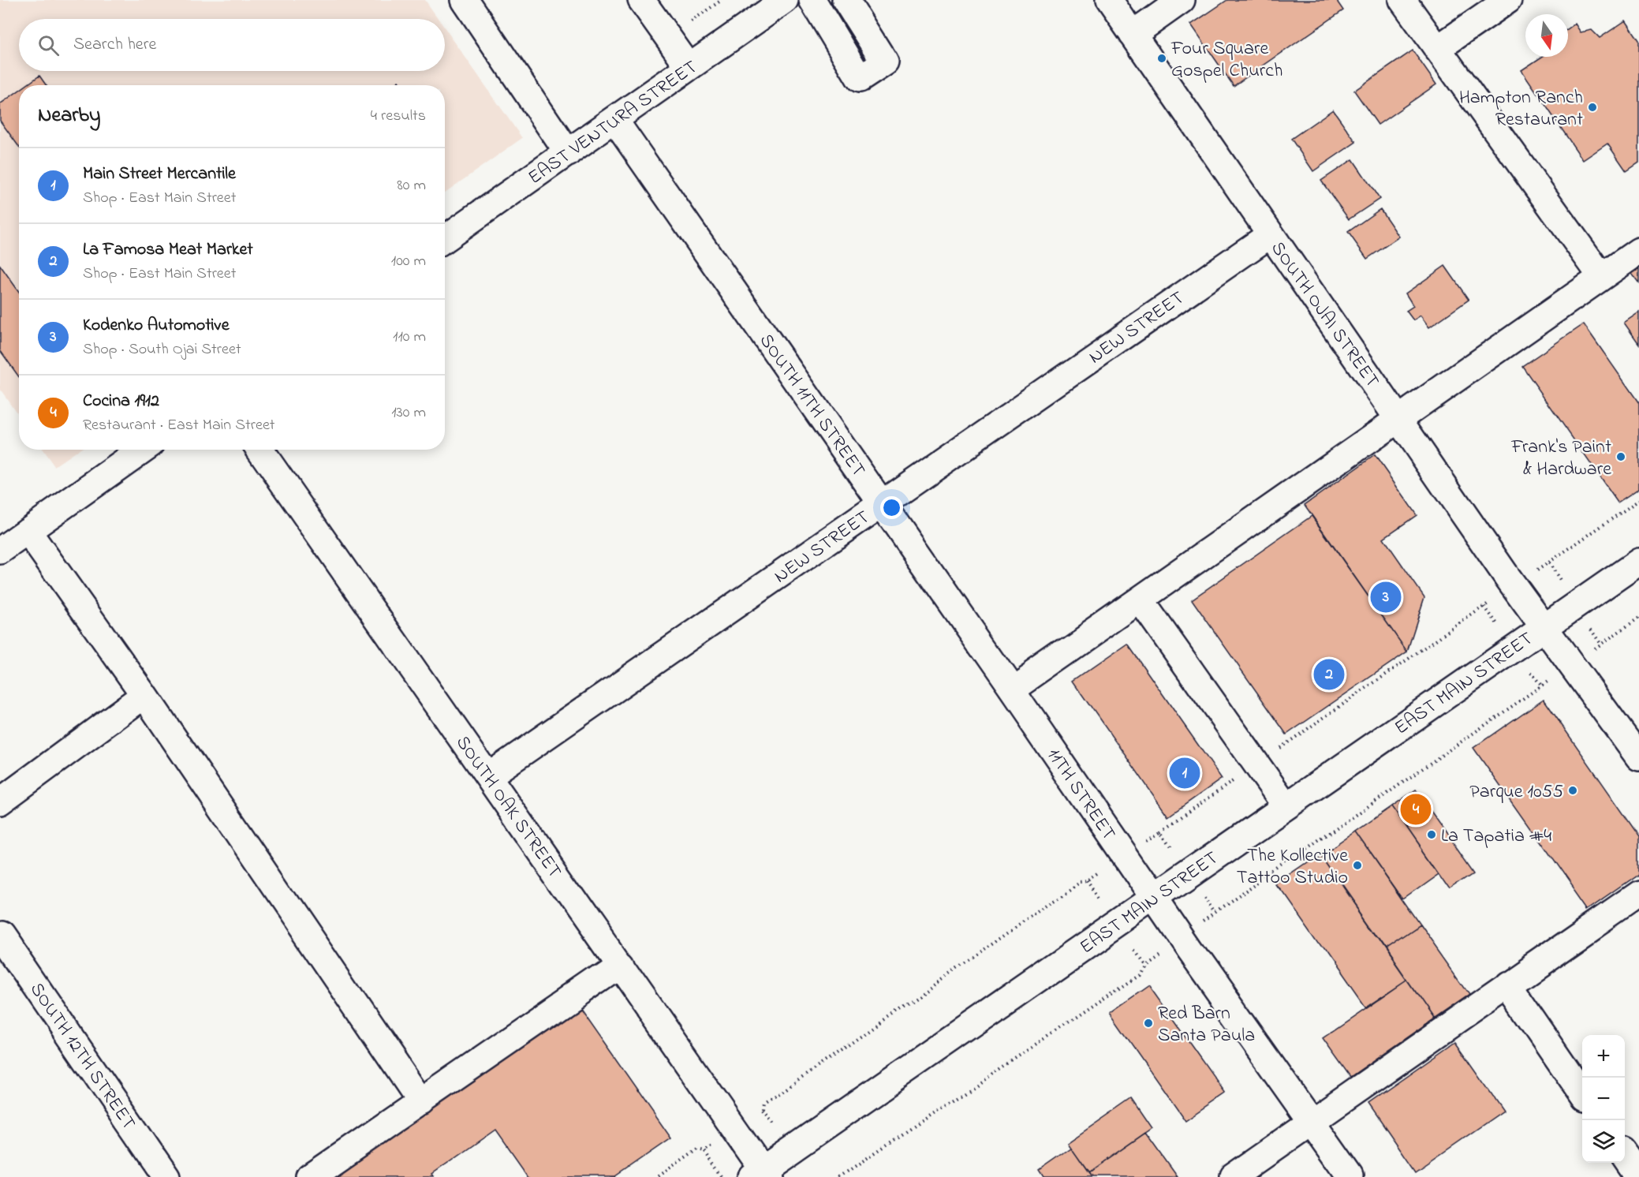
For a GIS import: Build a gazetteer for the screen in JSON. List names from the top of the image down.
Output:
{
  "streets": {
    "street": [
      "EAST VENTURA STREET",
      "SOUTH OJAI STREET",
      "NEW STREET",
      "SOUTH 11TH STREET",
      "EAST MAIN STREET",
      "11TH STREET",
      "SOUTH OAK STREET",
      "SOUTH 12TH STREET"
    ]
  },
  "crossings": [
    ["EAST VENTURA STREET", "SOUTH 11TH STREET"],
    ["SOUTH OJAI STREET", "NEW STREET"],
    ["SOUTH OJAI STREET", "EAST MAIN STREET"],
    ["NEW STREET", "SOUTH 11TH STREET"],
    ["NEW STREET", "SOUTH OAK STREET"],
    ["SOUTH 11TH STREET", "11TH STREET"],
    ["EAST MAIN STREET", "11TH STREET"],
    ["EAST MAIN STREET", "SOUTH OAK STREET"]
  ],
  "places": [
    "Four Square Gospel Church",
    "Hampton Ranch Restaurant",
    "Frank's Paint & Hardware",
    "Parque 1055",
    "La Tapatia #4",
    "The Kollective Tattoo Studio",
    "Red Barn Santa Paula"
  ],
  "north": "bottom",
  "page": {
    "search": "Search here",
    "heading": ["Nearby", "4 results"],
    "list": [
      {
        "mark": "1",
        "name": "Main Street Mercantile",
        "note": "Shop · East Main Street",
        "value": "80 m"
      },
      {
        "mark": "2",
        "name": "La Famosa Meat Market",
        "note": "Shop · East Main Street",
        "value": "100 m"
      },
      {
        "mark": "3",
        "name": "Kodenko Automotive",
        "note": "Shop · South Ojai Street",
        "value": "110 m"
      },
      {
        "mark": "4",
        "name": "Cocina 1912",
        "note": "Restaurant · East Main Street",
        "value": "130 m"
      }
    ],
    "pins": [
      "3",
      "2",
      "1",
      "4"
    ],
    "map_buttons": ["+", "−"]
  }
}
